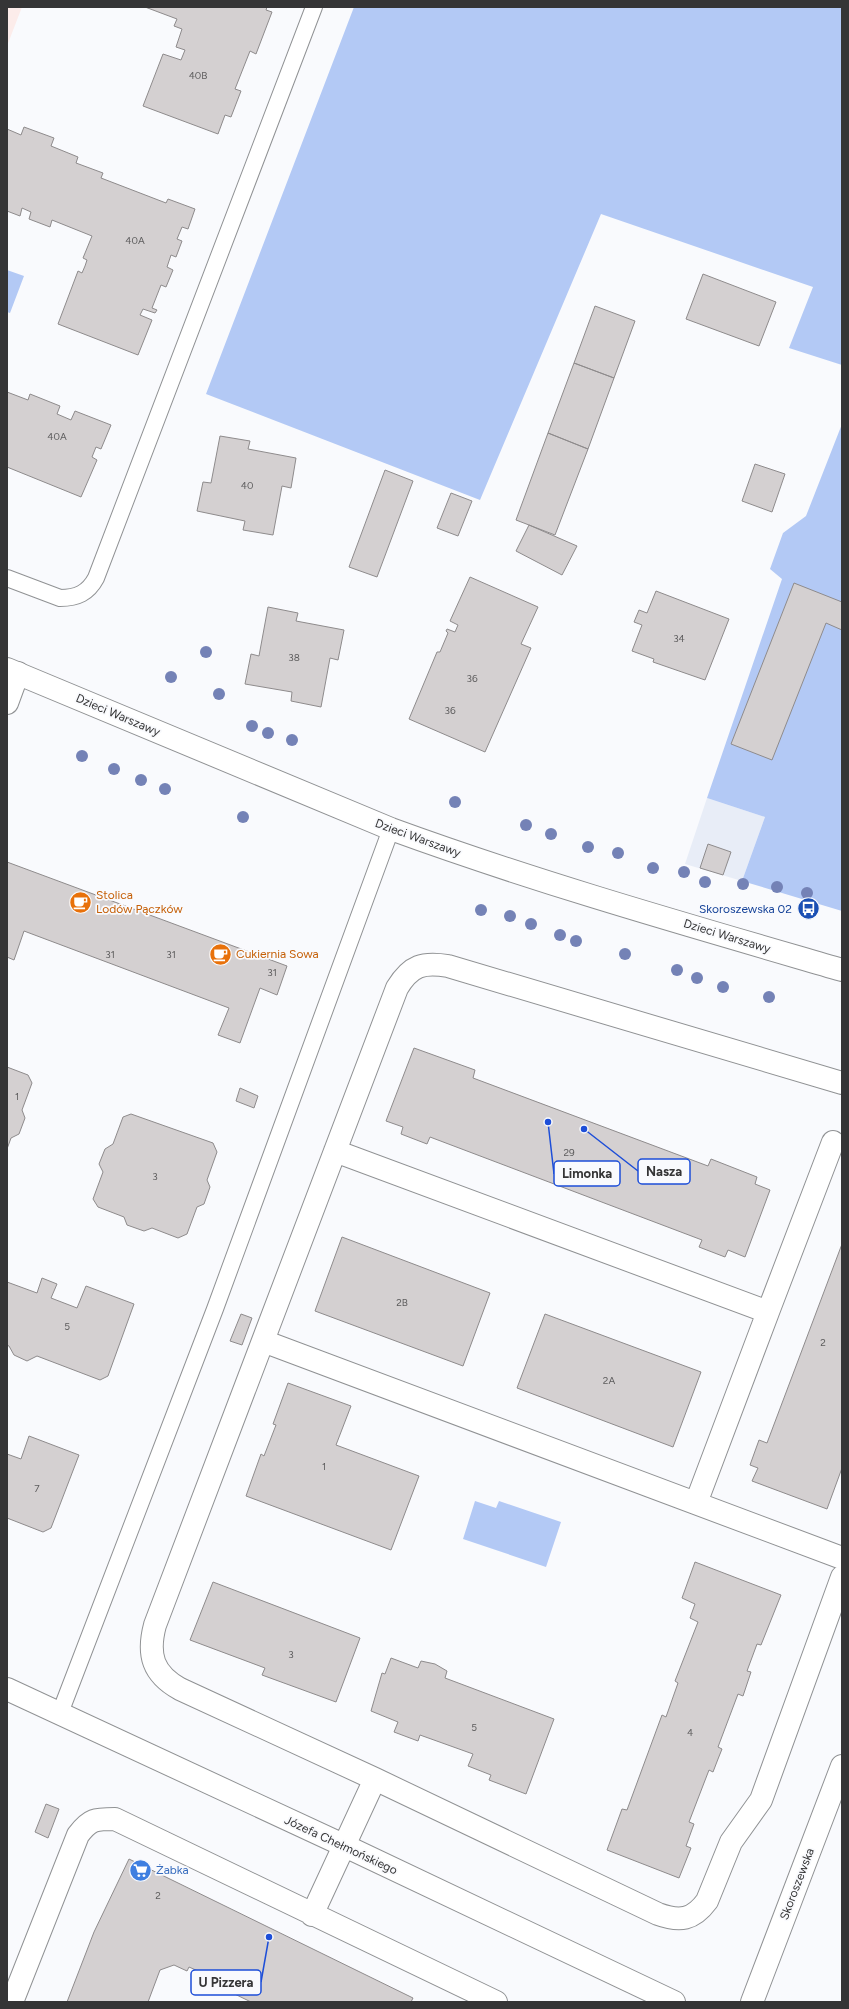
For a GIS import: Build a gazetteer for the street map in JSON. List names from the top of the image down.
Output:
{
  "streets": {
    "street": ["Dzieci Warszawy", "Józefa Chełmońskiego", "Skoroszewska"]
  },
  "places": {
    "cafe": ["Stolica Lodów Pączków", "Cukiernia Sowa"],
    "bus stop": ["Skoroszewska 02"],
    "other": ["Limonka", "Nasza", "U Pizzera"],
    "supermarket": ["Żabka"]
  },
  "house_numbers": [
    "40B",
    "40A",
    "40A",
    "40",
    "34",
    "38",
    "36",
    "36",
    "31",
    "31",
    "31",
    "1",
    "29",
    "3",
    "2B",
    "5",
    "2",
    "2A",
    "1",
    "7",
    "3",
    "5",
    "4",
    "2"
  ]
}
